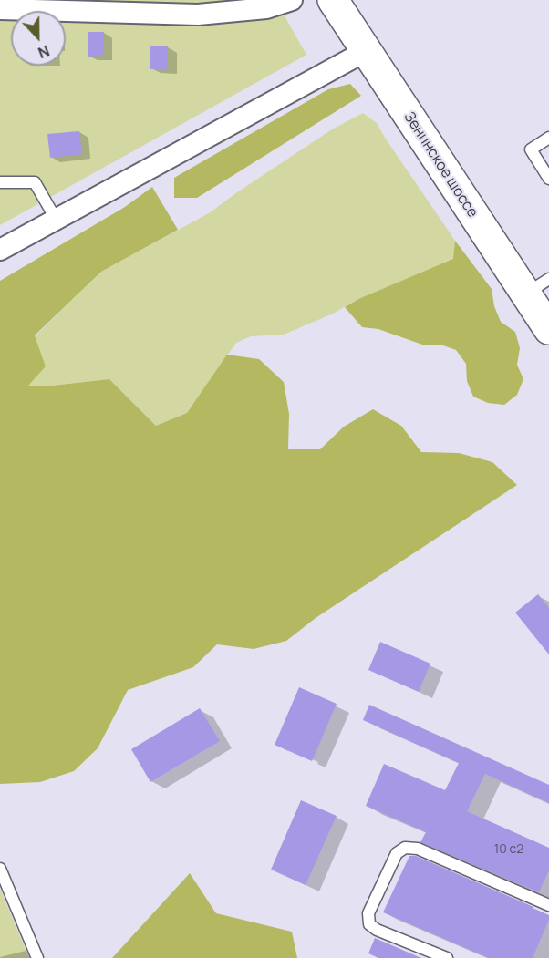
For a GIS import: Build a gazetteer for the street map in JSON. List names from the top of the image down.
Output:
{
  "streets": {
    "main road": ["Зенинское шоссе"]
  },
  "house_numbers": ["10 с2"],
  "north": "bottom"
}
